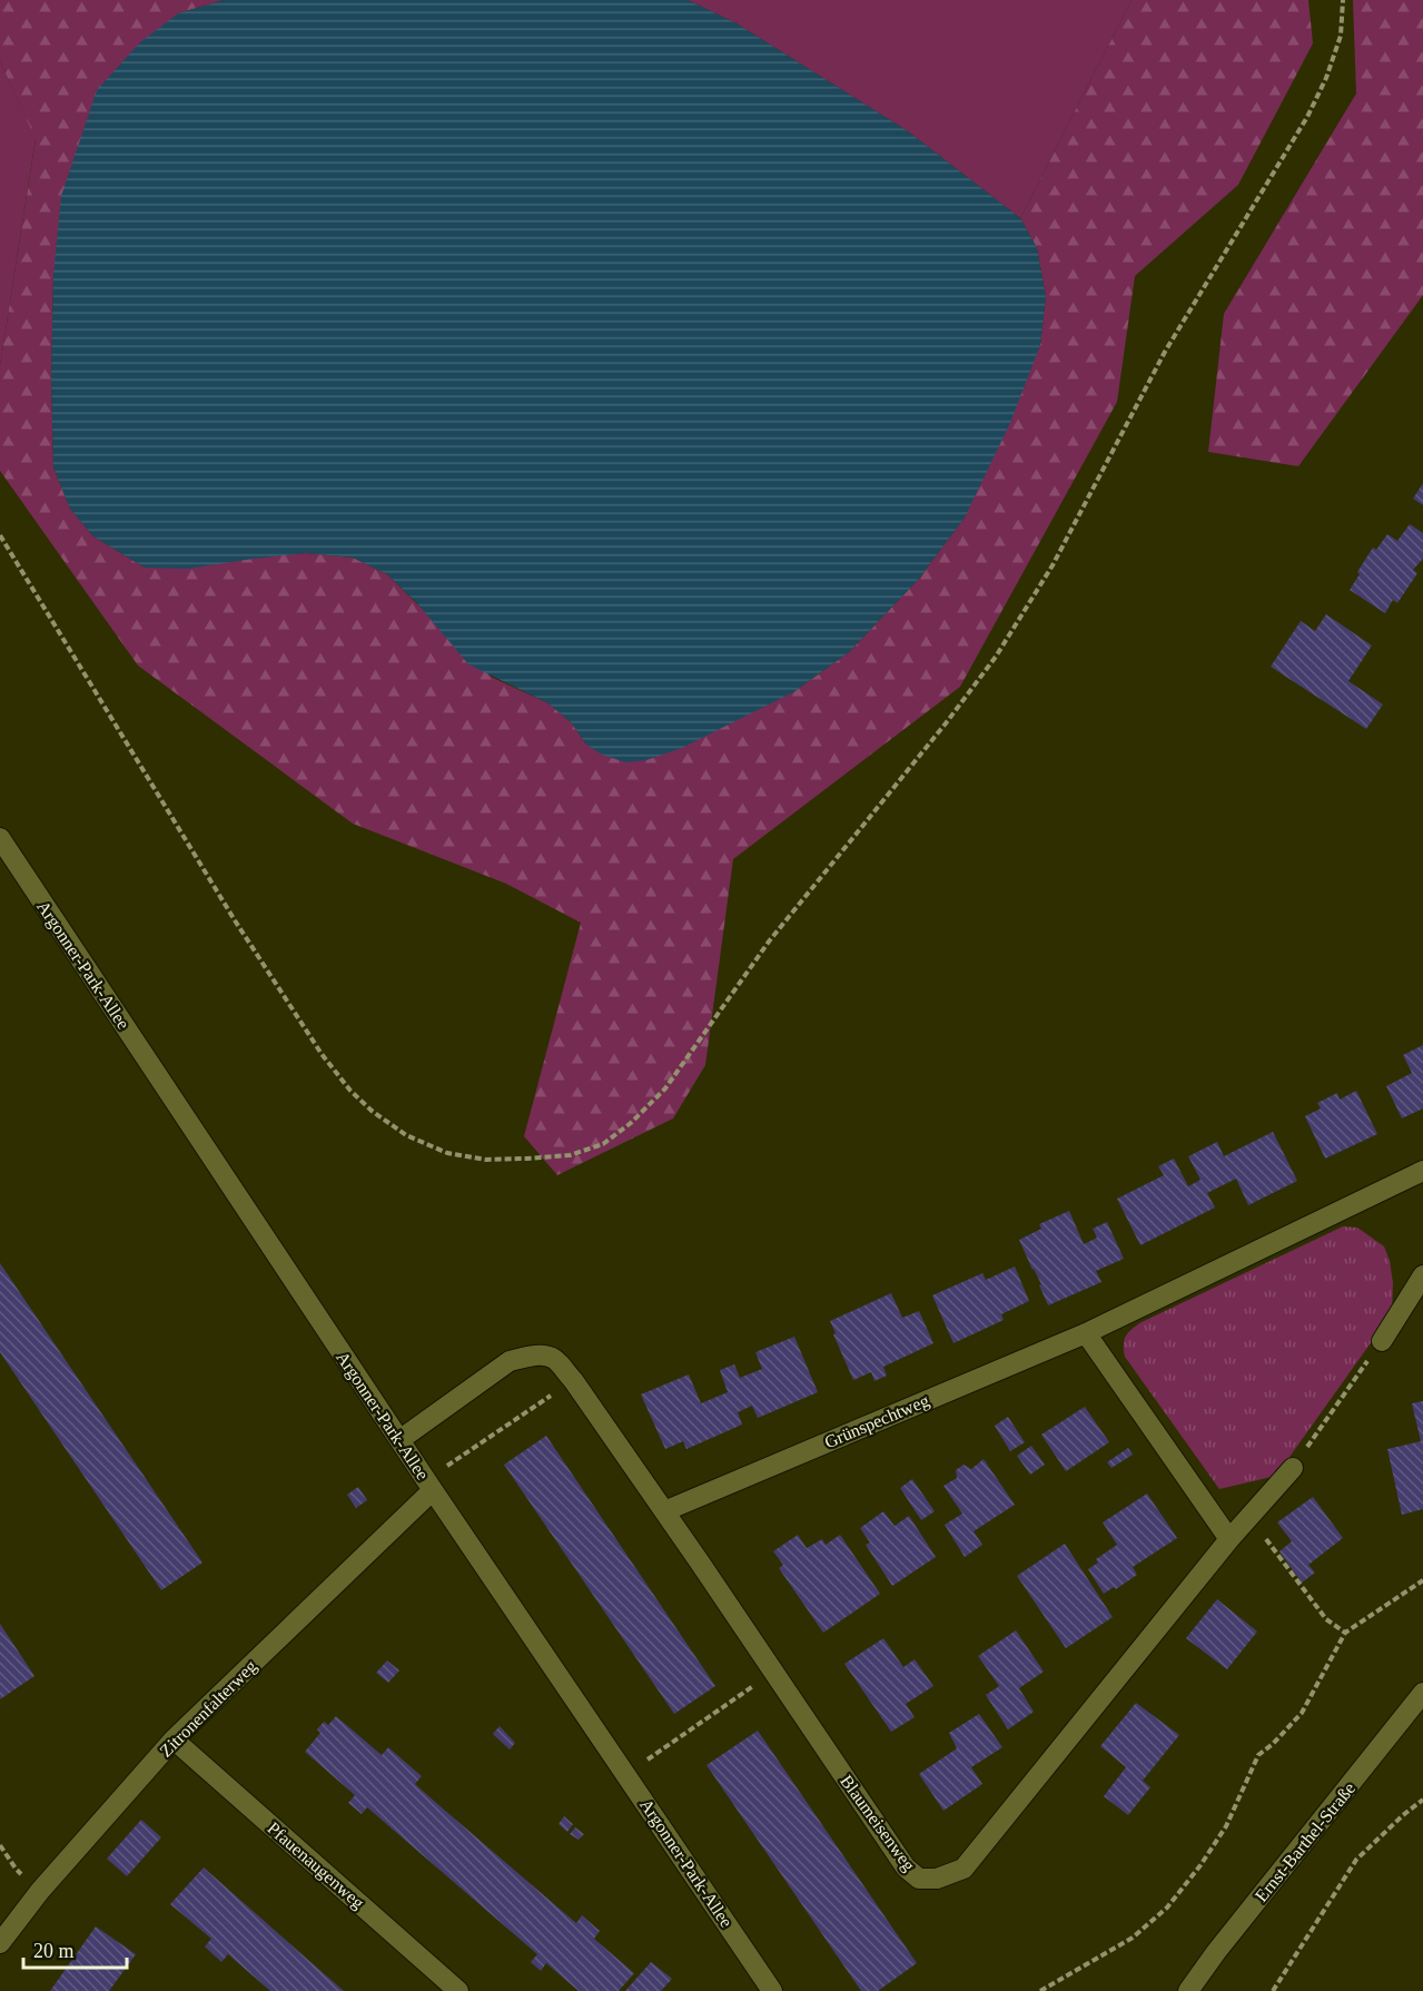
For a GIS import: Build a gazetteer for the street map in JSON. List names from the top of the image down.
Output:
{
  "streets": {
    "street": [
      "Argonner-Park-Allee",
      "Grünspechtweg",
      "Zitronenfalterweg",
      "Blaumeisenweg",
      "Ernst-Barthel-Straße",
      "Pfauenaugenweg"
    ]
  },
  "crossings": [
    ["Argonner-Park-Allee", "Zitronenfalterweg"],
    ["Grünspechtweg", "Blaumeisenweg"],
    ["Zitronenfalterweg", "Pfauenaugenweg"]
  ],
  "scale_bar": "20 m"
}
